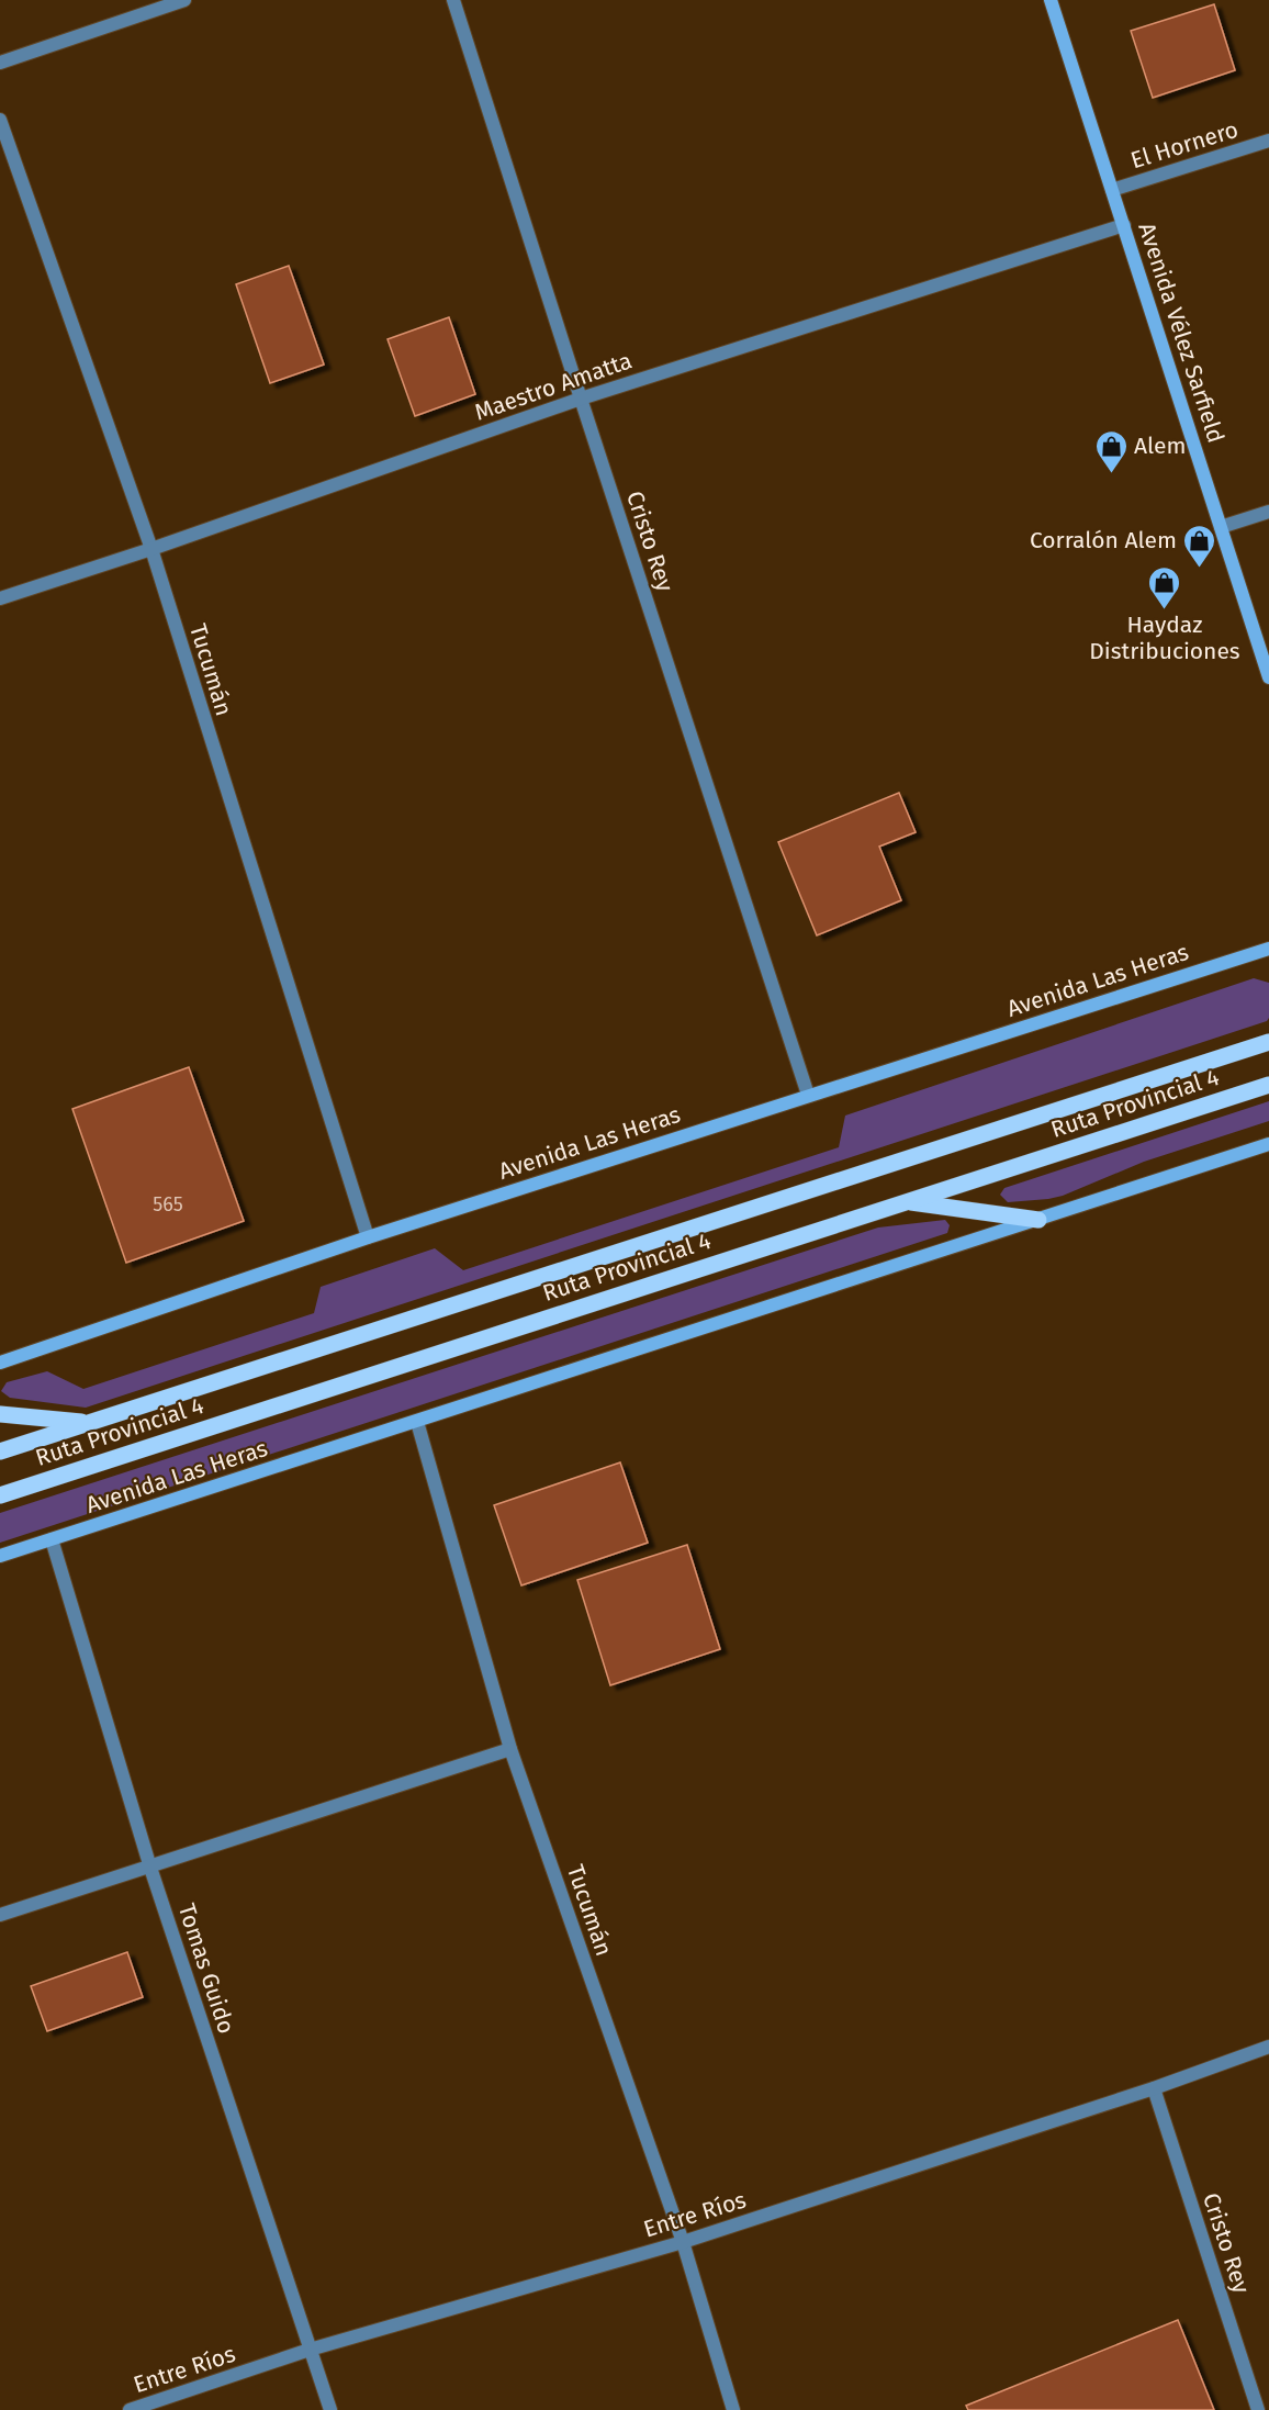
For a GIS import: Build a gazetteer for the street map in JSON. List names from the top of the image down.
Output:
{
  "streets": {
    "main road": ["Avenida Vélez Sarfield", "Avenida Las Heras", "Ruta Provincial 4"],
    "street": [
      "El Hornero",
      "Maestro Amatta",
      "Cristo Rey",
      "Tucumán",
      "Tomas Guido",
      "Entre Ríos"
    ]
  },
  "crossings": [
    ["El Hornero", "Avenida Vélez Sarfield"],
    ["Avenida Vélez Sarfield", "Maestro Amatta"],
    ["Maestro Amatta", "Cristo Rey"],
    ["Maestro Amatta", "Tucumán"],
    ["Cristo Rey", "Avenida Las Heras"],
    ["Cristo Rey", "Entre Ríos"],
    ["Tucumán", "Avenida Las Heras"],
    ["Tucumán", "Entre Ríos"],
    ["Avenida Las Heras", "Tomas Guido"],
    ["Tomas Guido", "Entre Ríos"]
  ],
  "places": {
    "shop": ["Alem", "Corralón Alem", "Haydaz Distribuciones"]
  },
  "house_numbers": ["565"]
}
